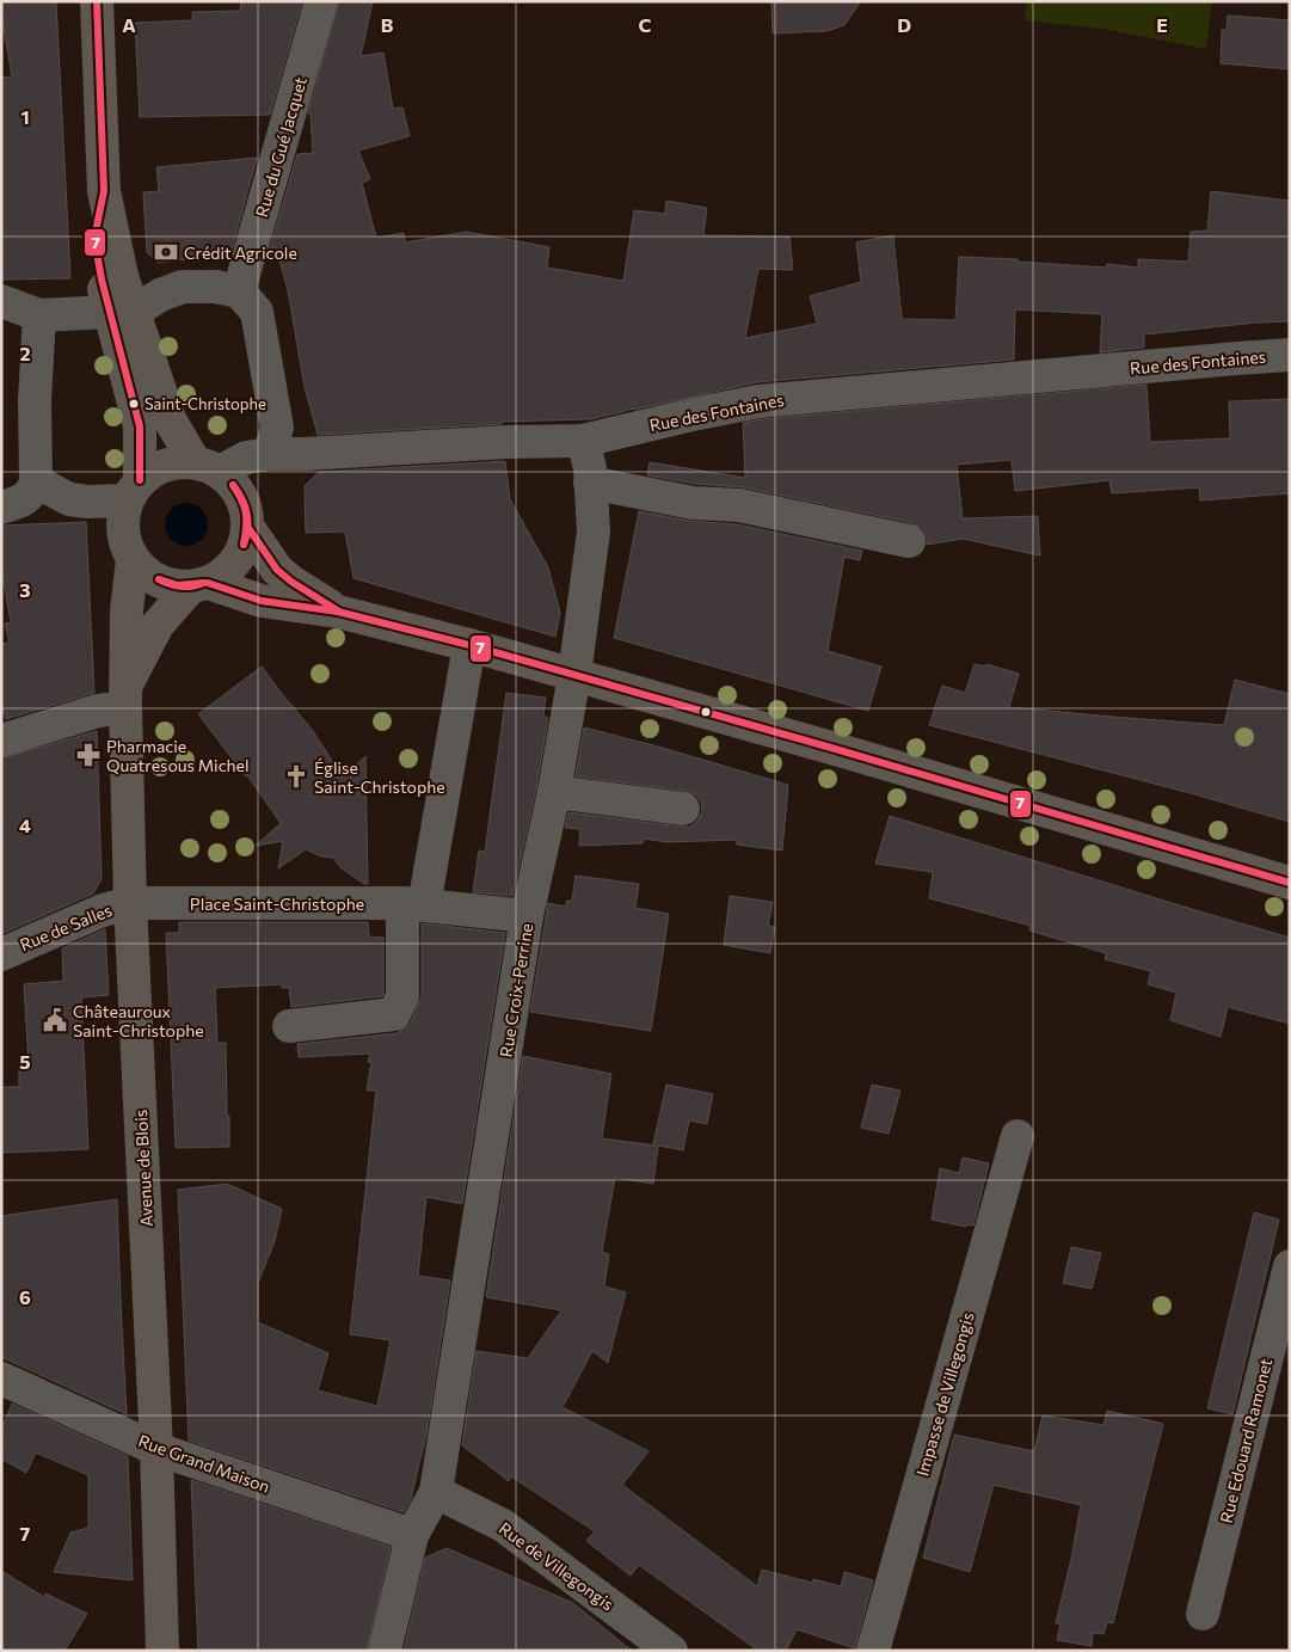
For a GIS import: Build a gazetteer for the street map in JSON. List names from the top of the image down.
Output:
{
  "streets": {
    "main road": ["Avenue de Blois"],
    "street": [
      "Rue du Gué Jacquet",
      "Rue des Fontaines",
      "Place Saint-Christophe",
      "Rue de Salles",
      "Rue Croix-Perrine",
      "Impasse de Villegongis",
      "Rue Edouard Ramonet",
      "Rue Grand Maison",
      "Rue de Villegongis"
    ]
  },
  "crossings": [
    ["Rue des Fontaines", "Rue Croix-Perrine"],
    ["Rue des Fontaines", "Avenue de Blois"],
    ["Place Saint-Christophe", "Rue de Salles"],
    ["Place Saint-Christophe", "Rue Croix-Perrine"],
    ["Place Saint-Christophe", "Avenue de Blois"],
    ["Rue de Salles", "Avenue de Blois"],
    ["Rue Croix-Perrine", "Rue Grand Maison"],
    ["Rue Croix-Perrine", "Rue de Villegongis"],
    ["Avenue de Blois", "Rue Grand Maison"]
  ],
  "places": {
    "bank": ["Crédit Agricole"],
    "other": ["Saint-Christophe"],
    "pharmacy": ["Pharmacie Quatresous Michel"],
    "church": ["Église Saint-Christophe"],
    "public building": ["Châteauroux Saint-Christophe"]
  },
  "lines": ["transit line 7"],
  "grid": {
    "columns": [
      "A",
      "B",
      "C",
      "D",
      "E"
    ],
    "rows": [
      "1",
      "2",
      "3",
      "4",
      "5",
      "6",
      "7"
    ]
  }
}
